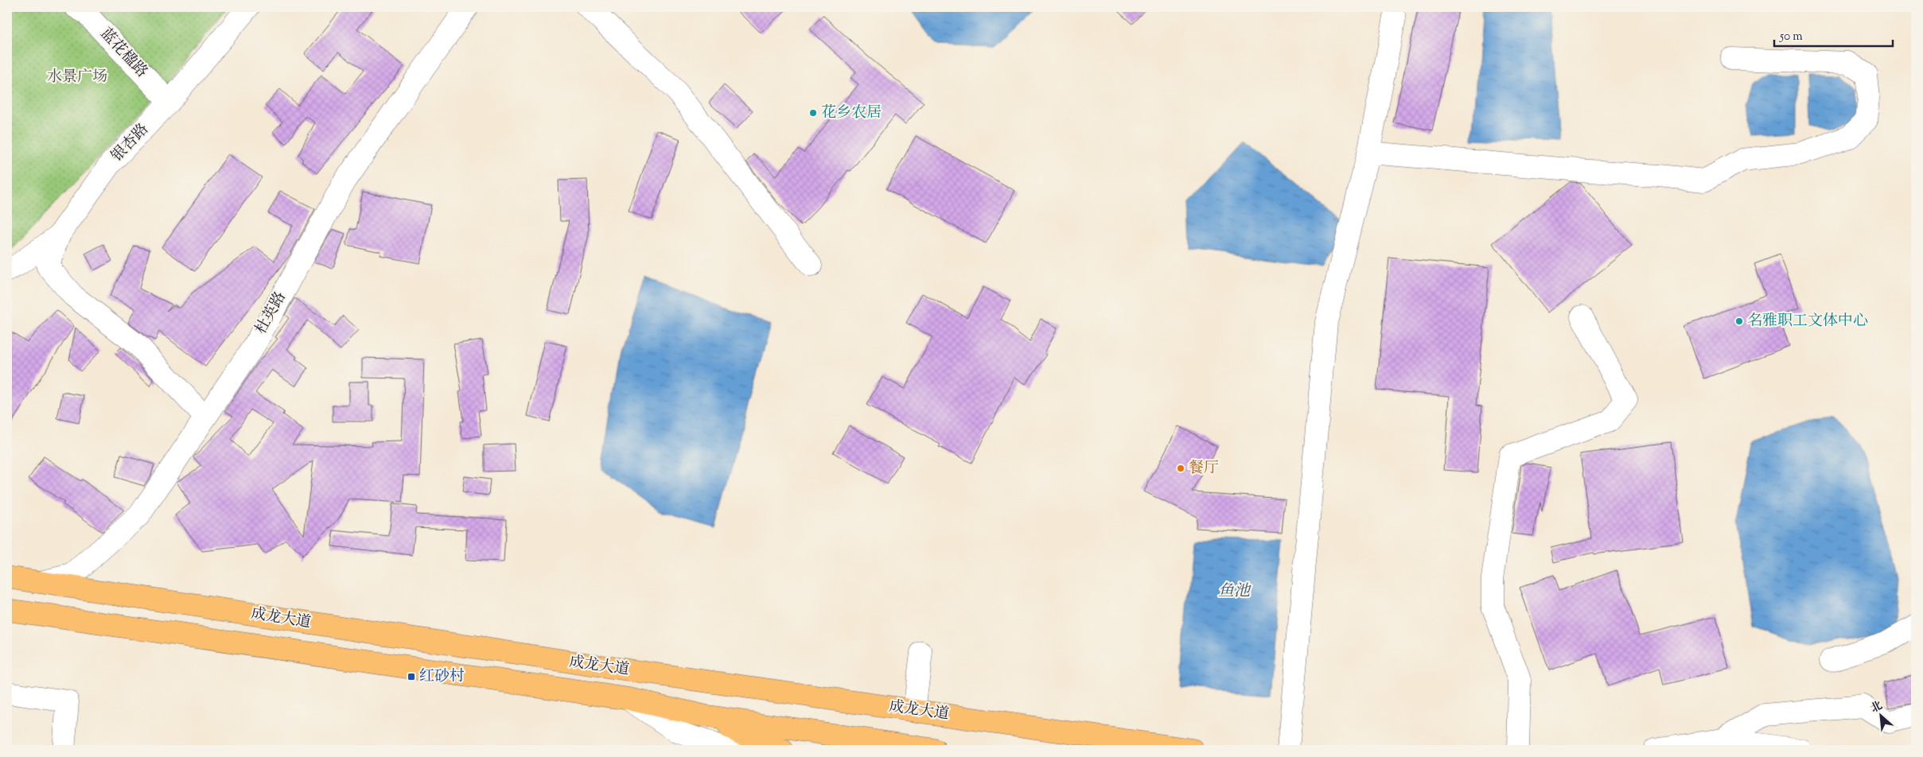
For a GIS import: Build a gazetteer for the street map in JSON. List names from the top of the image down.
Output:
{
  "streets": {
    "highway": ["成龙大道"],
    "street": ["蓝花楹路", "银杏路", "杜英路"]
  },
  "crossings": [
    ["蓝花楹路", "银杏路"],
    ["杜英路", "成龙大道"]
  ],
  "water": ["鱼池"],
  "parks": ["水景广场"],
  "places": {
    "other": ["花乡农居", "名雅职工文体中心", "餐厅"],
    "transit": ["红砂村"]
  },
  "scale_bar": "50 m",
  "north": "top left"
}
